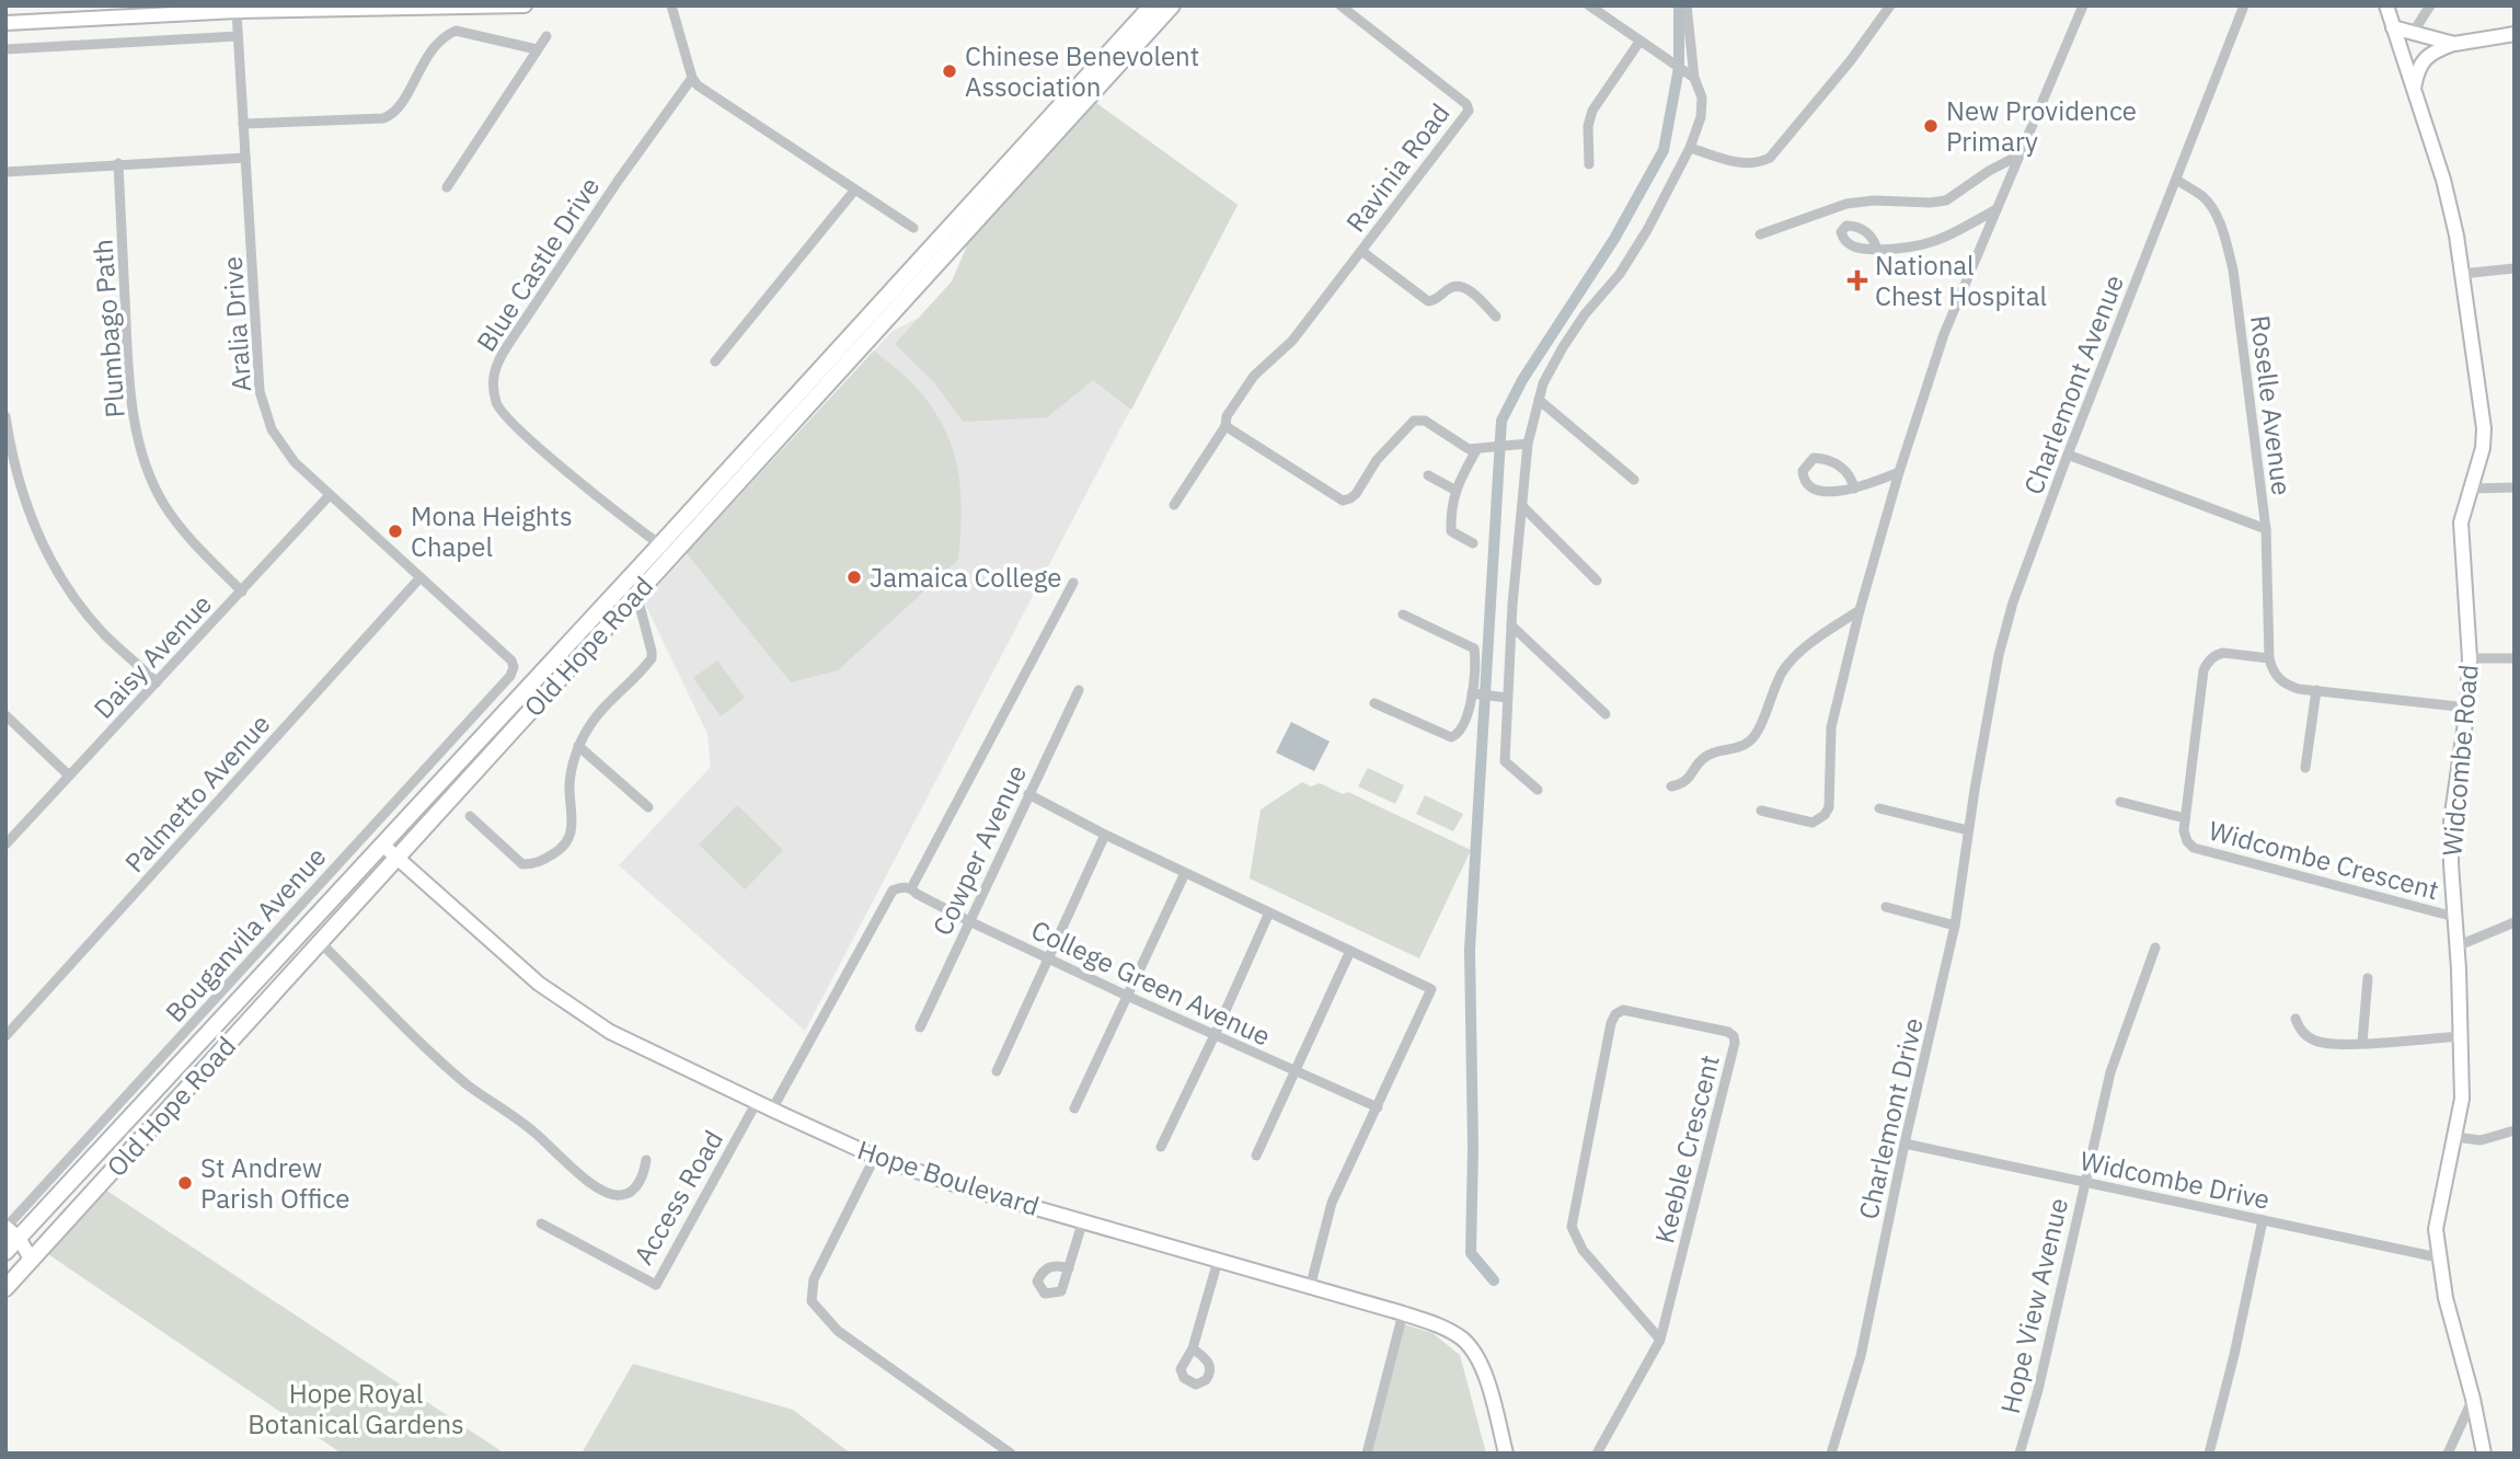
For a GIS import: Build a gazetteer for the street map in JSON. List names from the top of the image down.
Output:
{
  "streets": {
    "main road": ["Old Hope Road"],
    "street": [
      "Ravinia Road",
      "Blue Castle Drive",
      "Aralia Drive",
      "Plumbago Path",
      "Charlemont Avenue",
      "Roselle Avenue",
      "Daisy Avenue",
      "Widcombe Road",
      "Palmetto Avenue",
      "Cowper Avenue",
      "Widcombe Crescent",
      "Bouganvila Avenue",
      "College Green Avenue",
      "Charlemont Drive",
      "Keeble Crescent",
      "Hope Boulevard",
      "Widcombe Drive",
      "Access Road",
      "Hope View Avenue"
    ]
  },
  "crossings": [
    ["Blue Castle Drive", "Old Hope Road"],
    ["Aralia Drive", "Daisy Avenue"],
    ["Aralia Drive", "Palmetto Avenue"],
    ["Aralia Drive", "Bouganvila Avenue"],
    ["Plumbago Path", "Daisy Avenue"],
    ["Charlemont Avenue", "Roselle Avenue"],
    ["Charlemont Avenue", "Charlemont Drive"],
    ["Roselle Avenue", "Widcombe Crescent"],
    ["Old Hope Road", "Bouganvila Avenue"],
    ["Old Hope Road", "Hope Boulevard"],
    ["Widcombe Road", "Widcombe Crescent"],
    ["Widcombe Road", "Widcombe Drive"],
    ["Cowper Avenue", "College Green Avenue"],
    ["Charlemont Drive", "Widcombe Drive"],
    ["Hope Boulevard", "Access Road"],
    ["Widcombe Drive", "Hope View Avenue"]
  ],
  "parks": ["Hope Royal Botanical Gardens"],
  "places": {
    "other": [
      "Chinese Benevolent Association",
      "New Providence Primary",
      "Mona Heights Chapel",
      "Jamaica College",
      "St Andrew Parish Office"
    ],
    "health": ["National Chest Hospital"]
  }
}
